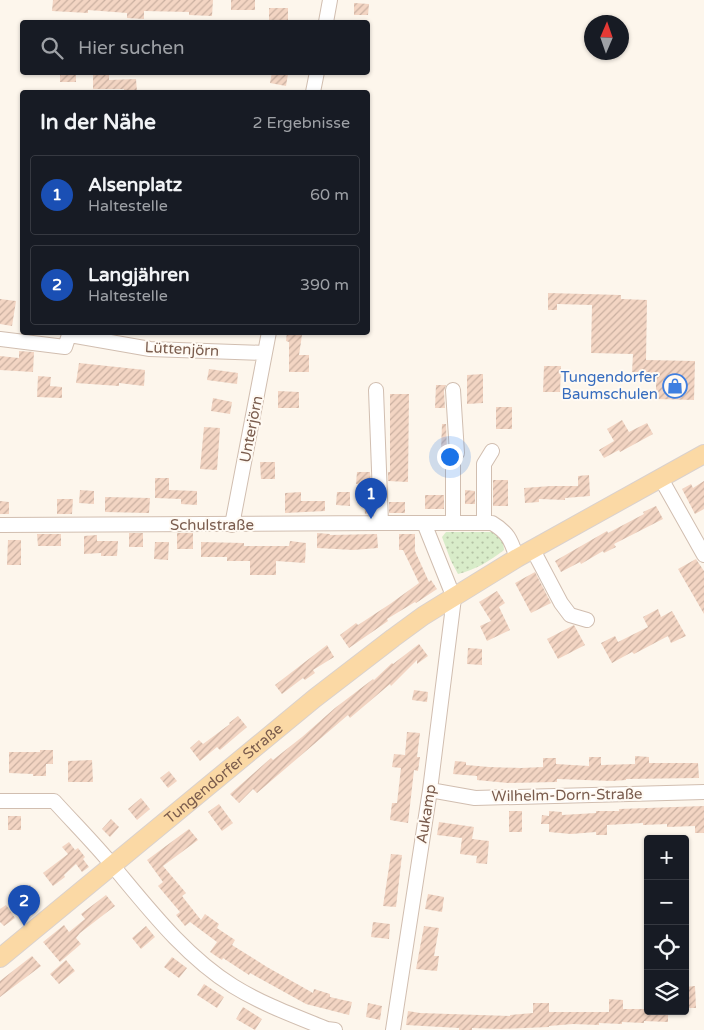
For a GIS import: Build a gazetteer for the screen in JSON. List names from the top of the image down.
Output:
{
  "streets": {
    "main road": ["Tungendorfer Straße"],
    "street": [
      "Lüttenjörn",
      "Unterjörn",
      "Schulstraße",
      "Wilhelm-Dorn-Straße",
      "Aukamp"
    ]
  },
  "crossings": [
    ["Lüttenjörn", "Unterjörn"],
    ["Unterjörn", "Schulstraße"],
    ["Tungendorfer Straße", "Aukamp"],
    ["Wilhelm-Dorn-Straße", "Aukamp"]
  ],
  "places": {
    "shop": ["Tungendorfer Baumschulen"]
  },
  "north": "top",
  "page": {
    "search": "Hier suchen",
    "heading": ["In der Nähe", "2 Ergebnisse"],
    "list": [
      {
        "mark": "1",
        "name": "Alsenplatz",
        "note": "Haltestelle",
        "value": "60 m"
      },
      {
        "mark": "2",
        "name": "Langjähren",
        "note": "Haltestelle",
        "value": "390 m"
      }
    ],
    "pins": ["1", "2"],
    "map_buttons": ["+", "−"]
  }
}
